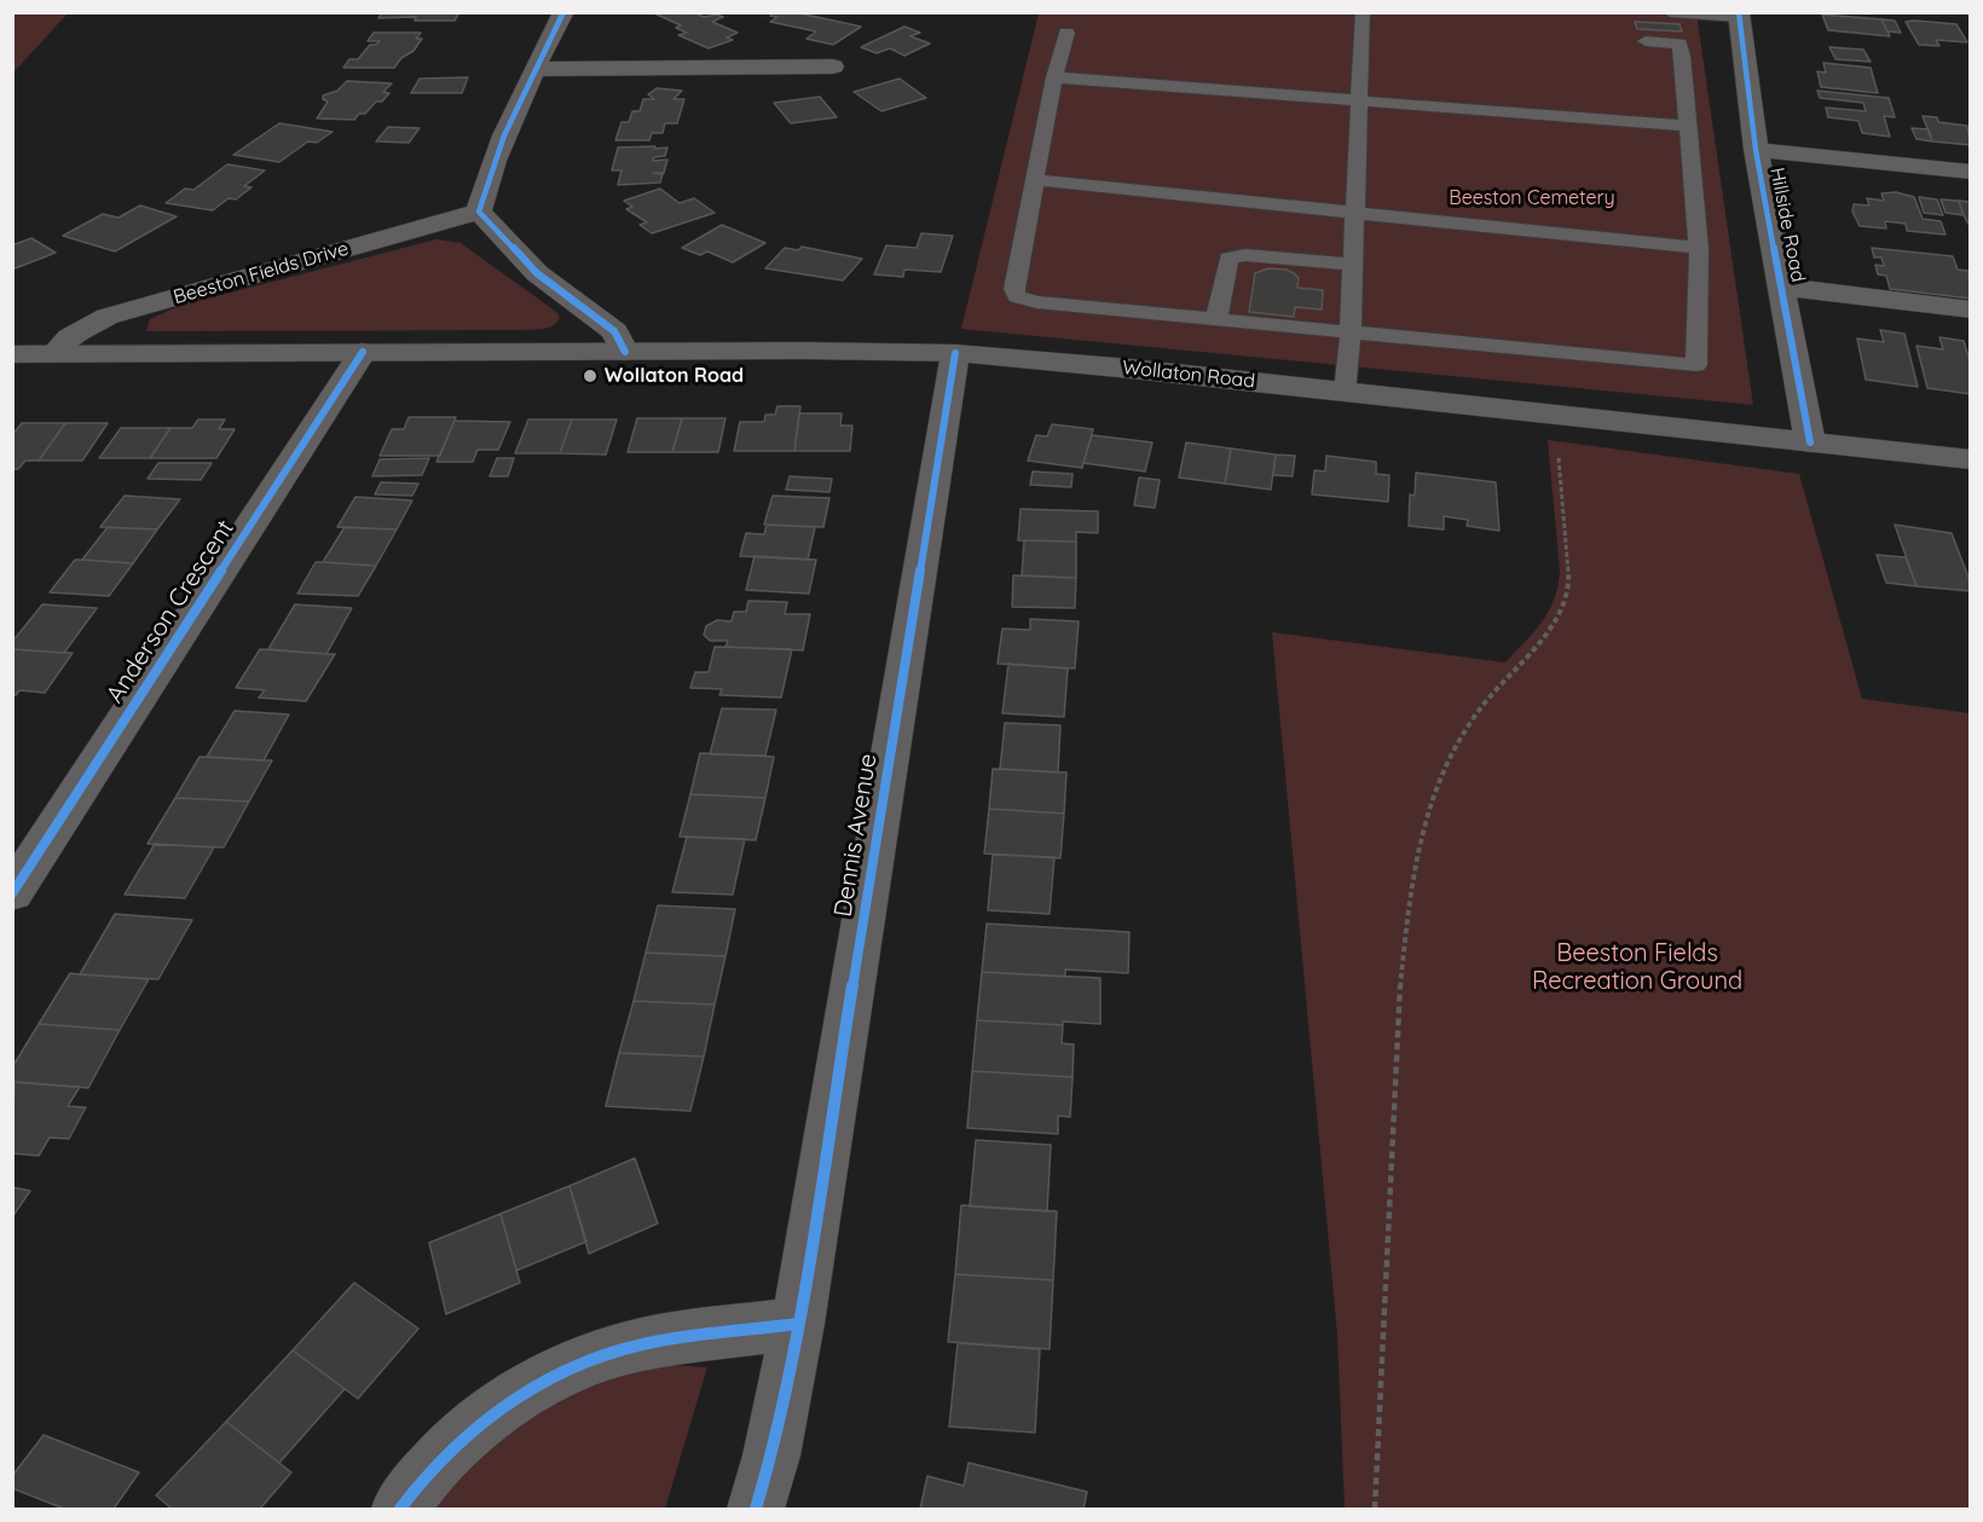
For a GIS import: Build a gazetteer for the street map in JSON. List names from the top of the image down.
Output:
{
  "streets": {
    "street": [
      "Hillside Road",
      "Beeston Fields Drive",
      "Wollaton Road",
      "Anderson Crescent",
      "Dennis Avenue"
    ]
  },
  "crossings": [
    ["Hillside Road", "Wollaton Road"],
    ["Beeston Fields Drive", "Wollaton Road"],
    ["Wollaton Road", "Anderson Crescent"],
    ["Wollaton Road", "Dennis Avenue"]
  ],
  "parks": ["Beeston Cemetery", "Beeston Fields Recreation Ground"],
  "places": ["Wollaton Road"]
}
